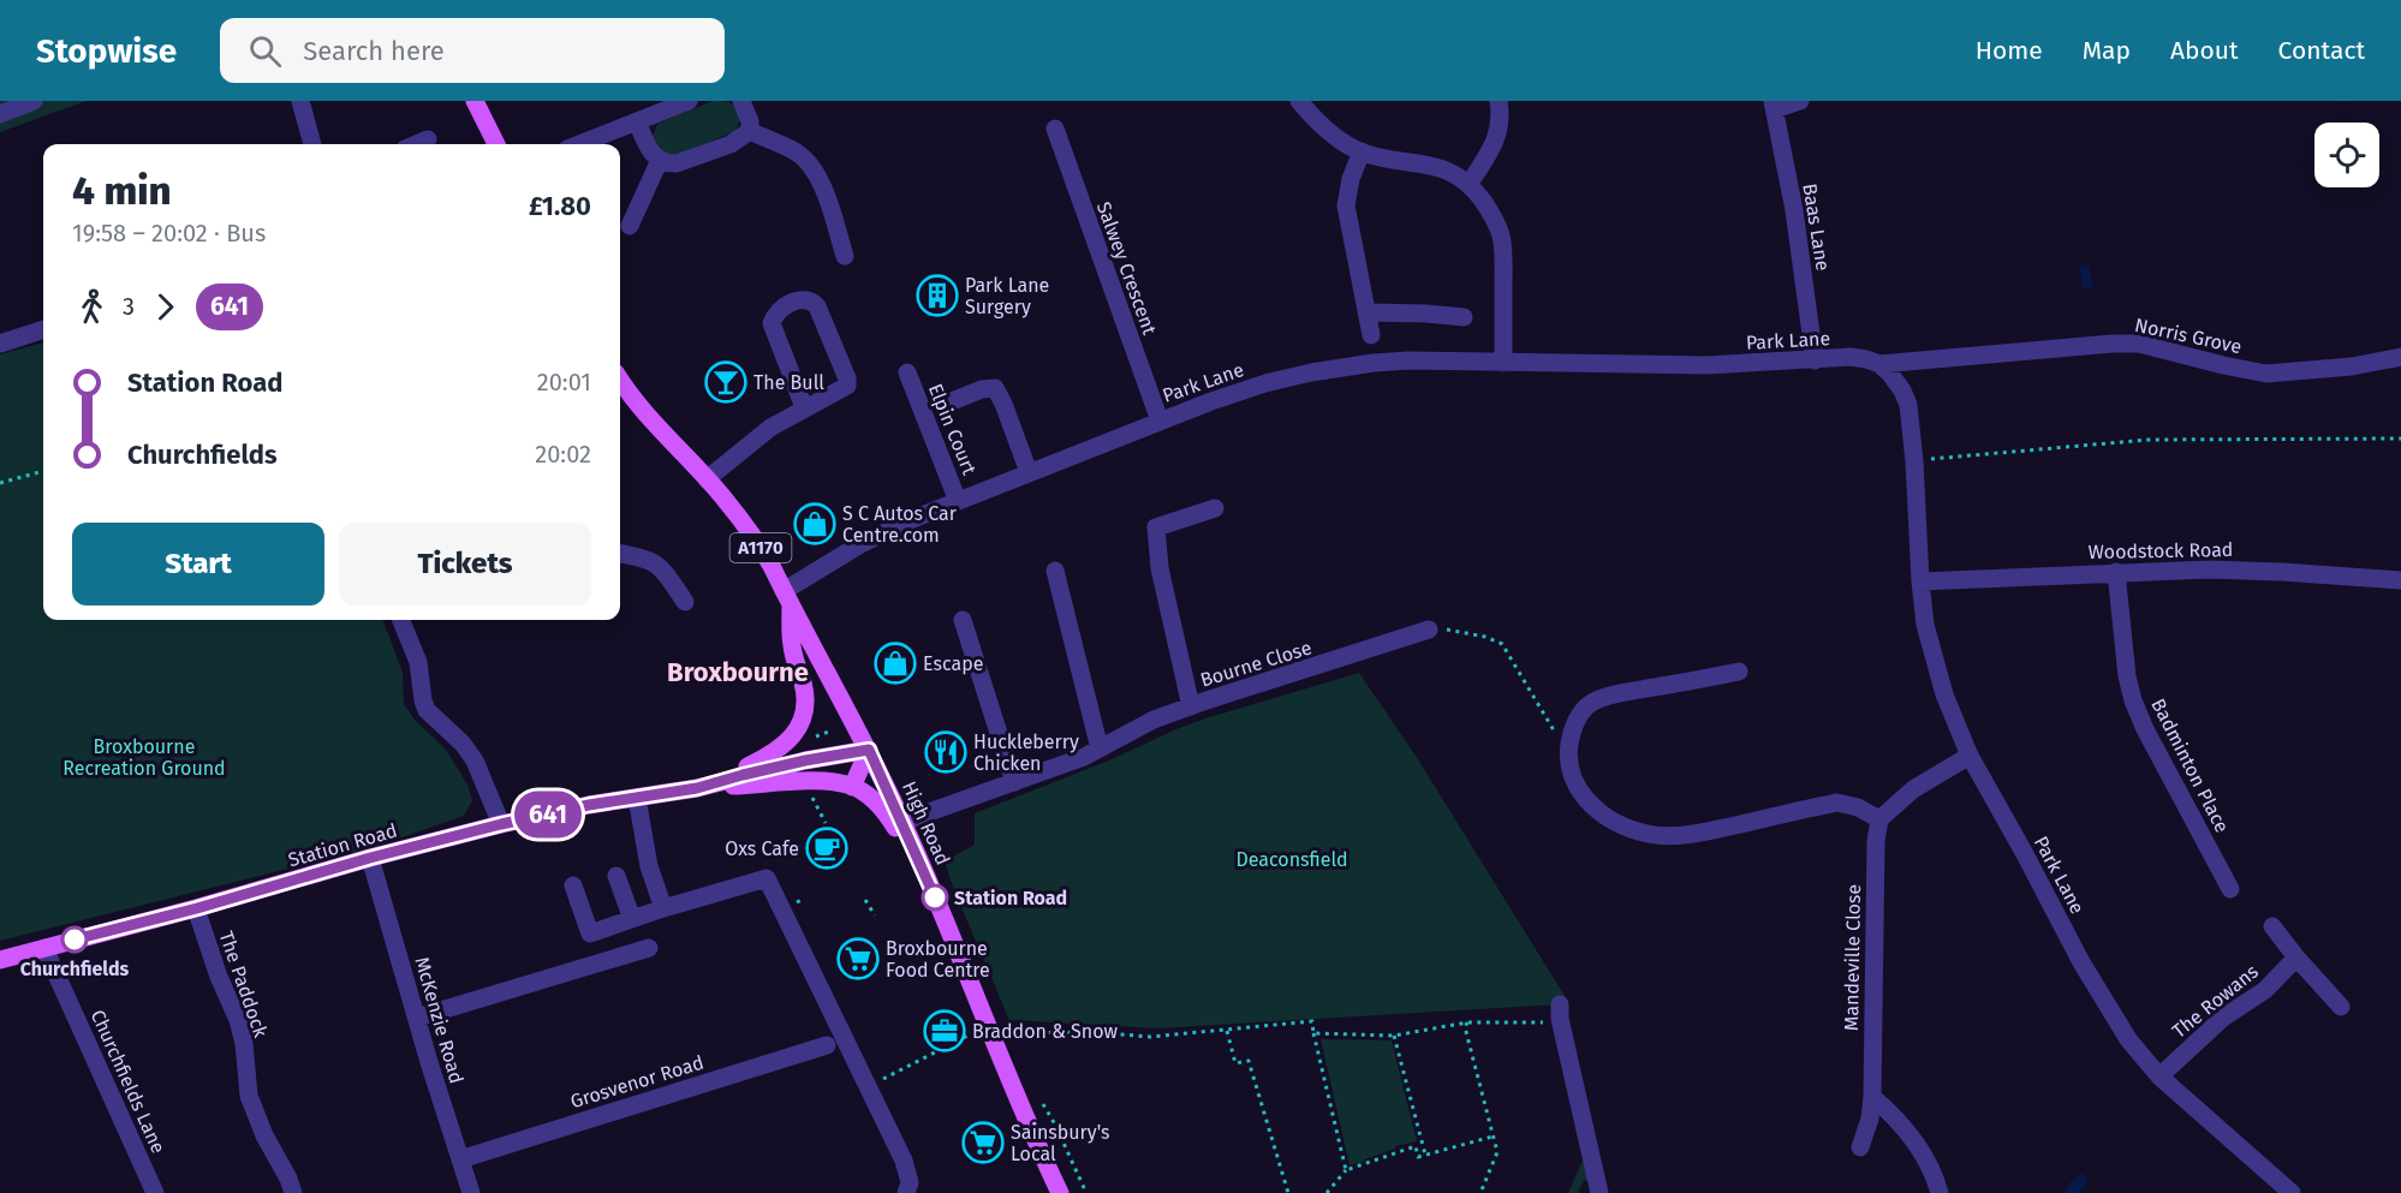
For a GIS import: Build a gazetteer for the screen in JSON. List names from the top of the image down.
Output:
{
  "streets": {
    "main road": ["A1170", "High Road", "Station Road"],
    "street": [
      "Baas Lane",
      "Salwey Crescent",
      "Norris Grove",
      "Park Lane",
      "Elpin Court",
      "Woodstock Road",
      "Bourne Close",
      "Badminton Place",
      "Mandeville Close",
      "The Paddock",
      "The Rowans",
      "McKenzie Road",
      "Churchfields Lane",
      "Grosvenor Road"
    ]
  },
  "crossings": [
    ["Baas Lane", "Park Lane"],
    ["Salwey Crescent", "Park Lane"],
    ["Norris Grove", "Park Lane"],
    ["Park Lane", "Elpin Court"],
    ["Park Lane", "A1170"],
    ["Park Lane", "Woodstock Road"],
    ["Park Lane", "The Rowans"],
    ["A1170", "High Road"],
    ["A1170", "Station Road"],
    ["Woodstock Road", "Badminton Place"],
    ["Bourne Close", "High Road"],
    ["High Road", "Station Road"],
    ["Station Road", "The Paddock"],
    ["Station Road", "McKenzie Road"],
    ["Station Road", "Churchfields Lane"],
    ["McKenzie Road", "Grosvenor Road"]
  ],
  "districts": ["Broxbourne"],
  "parks": ["Broxbourne Recreation Ground", "Deaconsfield"],
  "places": {
    "building": ["Park Lane Surgery"],
    "bar": ["The Bull"],
    "shop": ["S C Autos Car Centre.com", "Escape"],
    "restaurant": ["Huckleberry Chicken"],
    "cafe": ["Oxs Cafe"],
    "other": ["Station Road", "Churchfields"],
    "supermarket": ["Broxbourne Food Centre", "Sainsbury's Local"],
    "office": ["Braddon & Snow"]
  },
  "lines": ["bus line 641"],
  "page": {
    "header": "Stopwise",
    "search": "Search here",
    "nav": [
      "Home",
      "Map",
      "About",
      "Contact"
    ],
    "on_map": "641",
    "heading": ["4 min", "19:58 – 20:02 · Bus", "£1.80"],
    "legs": ["3", "641"],
    "list": [
      {
        "name": "Station Road",
        "value": "20:01"
      },
      {
        "name": "Churchfields",
        "value": "20:02"
      }
    ],
    "buttons": ["Start", "Tickets"]
  }
}
